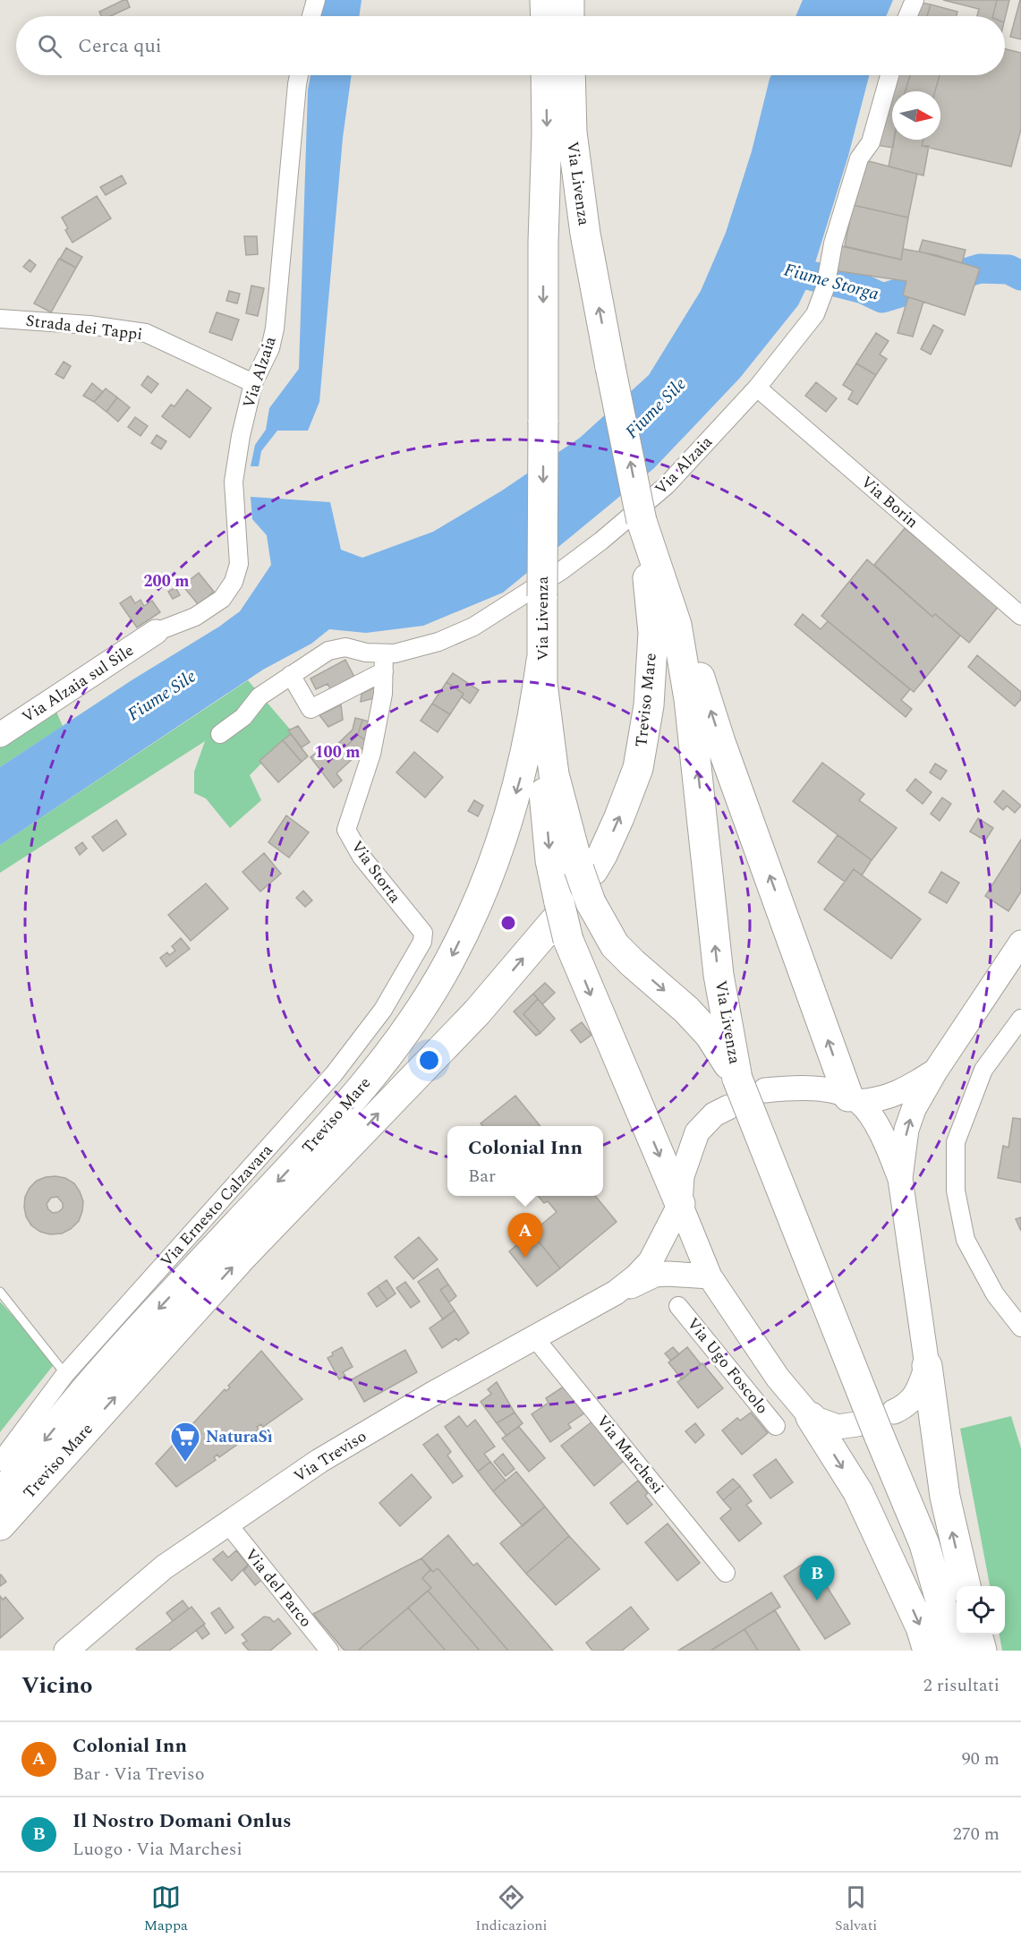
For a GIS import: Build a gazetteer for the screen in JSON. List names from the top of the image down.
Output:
{
  "streets": {
    "highway": ["Via Livenza", "Treviso Mare"],
    "main road": ["Via Alzaia sul Sile", "Via Treviso"],
    "street": [
      "Strada dei Tappi",
      "Via Alzaia",
      "Via Borin",
      "Via Storta",
      "Via Ernesto Calzavara",
      "Via Ugo Foscolo",
      "Via Marchesi",
      "Via del Parco"
    ]
  },
  "crossings": [
    ["Via Livenza", "Treviso Mare"],
    ["Strada dei Tappi", "Via Alzaia"],
    ["Via Alzaia", "Via Borin"],
    ["Via Alzaia", "Via Alzaia sul Sile"],
    ["Via Alzaia", "Via Storta"],
    ["Via Storta", "Via Ernesto Calzavara"],
    ["Via Marchesi", "Via Treviso"],
    ["Via Treviso", "Via del Parco"]
  ],
  "water": ["Fiume Storga", "Fiume Sile"],
  "places": {
    "supermarket": ["NaturaSì"]
  },
  "north": "right",
  "page": {
    "search": "Cerca qui",
    "popup": ["Colonial Inn", "Bar"],
    "pins": ["A", "B"],
    "heading": ["Vicino", "2 risultati"],
    "list": [
      {
        "mark": "A",
        "name": "Colonial Inn",
        "note": "Bar · Via Treviso",
        "value": "90 m"
      },
      {
        "mark": "B",
        "name": "Il Nostro Domani Onlus",
        "note": "Luogo · Via Marchesi",
        "value": "270 m"
      }
    ],
    "nav": ["Mappa", "Indicazioni", "Salvati"]
  },
  "rings": ["200 m", "100 m"]
}
